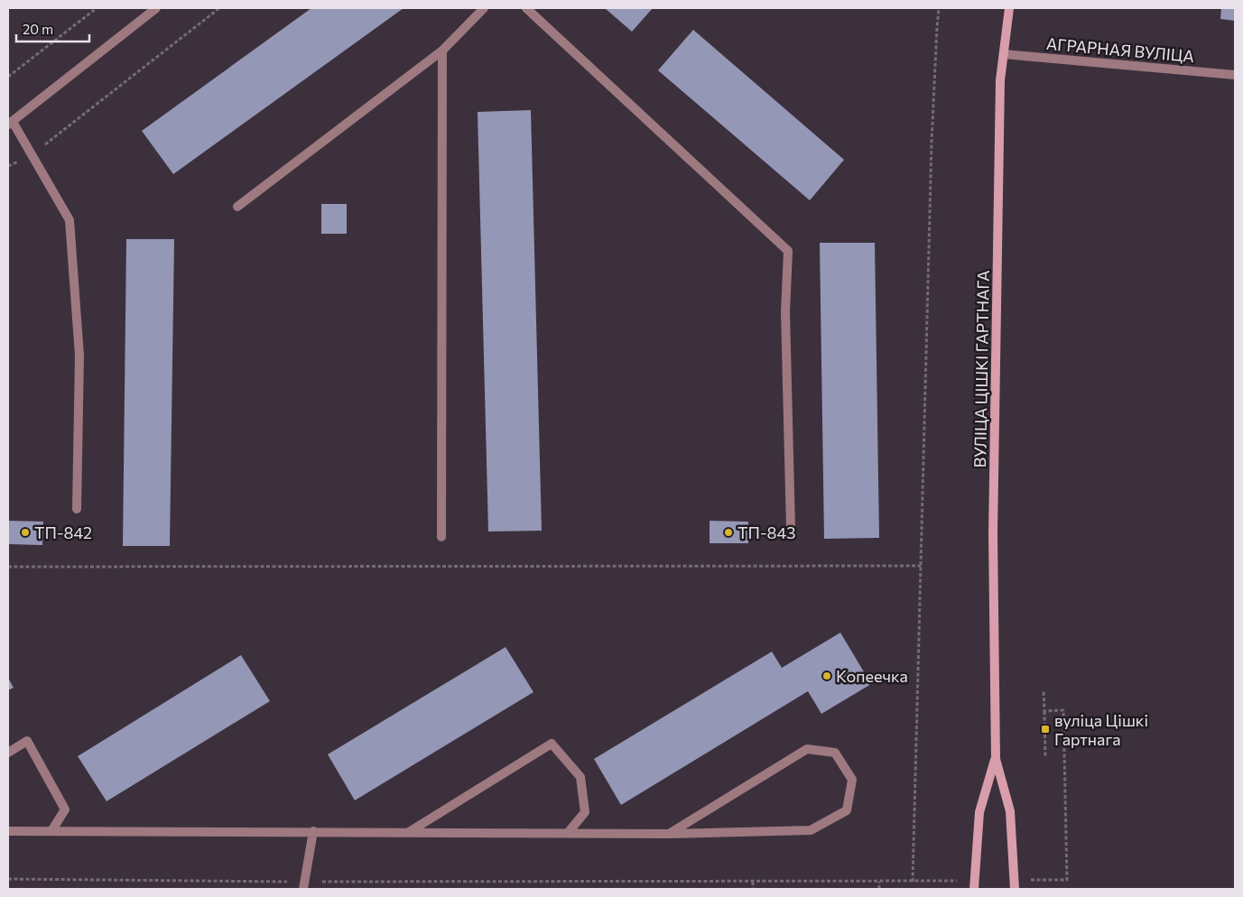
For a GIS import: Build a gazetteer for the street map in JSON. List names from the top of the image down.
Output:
{
  "streets": {
    "street": ["АГРАРНАЯ ВУЛІЦА", "ВУЛІЦА ЦІШКІ ГАРТНАГА"]
  },
  "crossings": [
    ["АГРАРНАЯ ВУЛІЦА", "ВУЛІЦА ЦІШКІ ГАРТНАГА"]
  ],
  "places": {
    "other": ["ТП-842", "ТП-843", "Копеечка"],
    "transit": ["вуліца Цішкі Гартнага"]
  },
  "scale_bar": "20 m"
}
